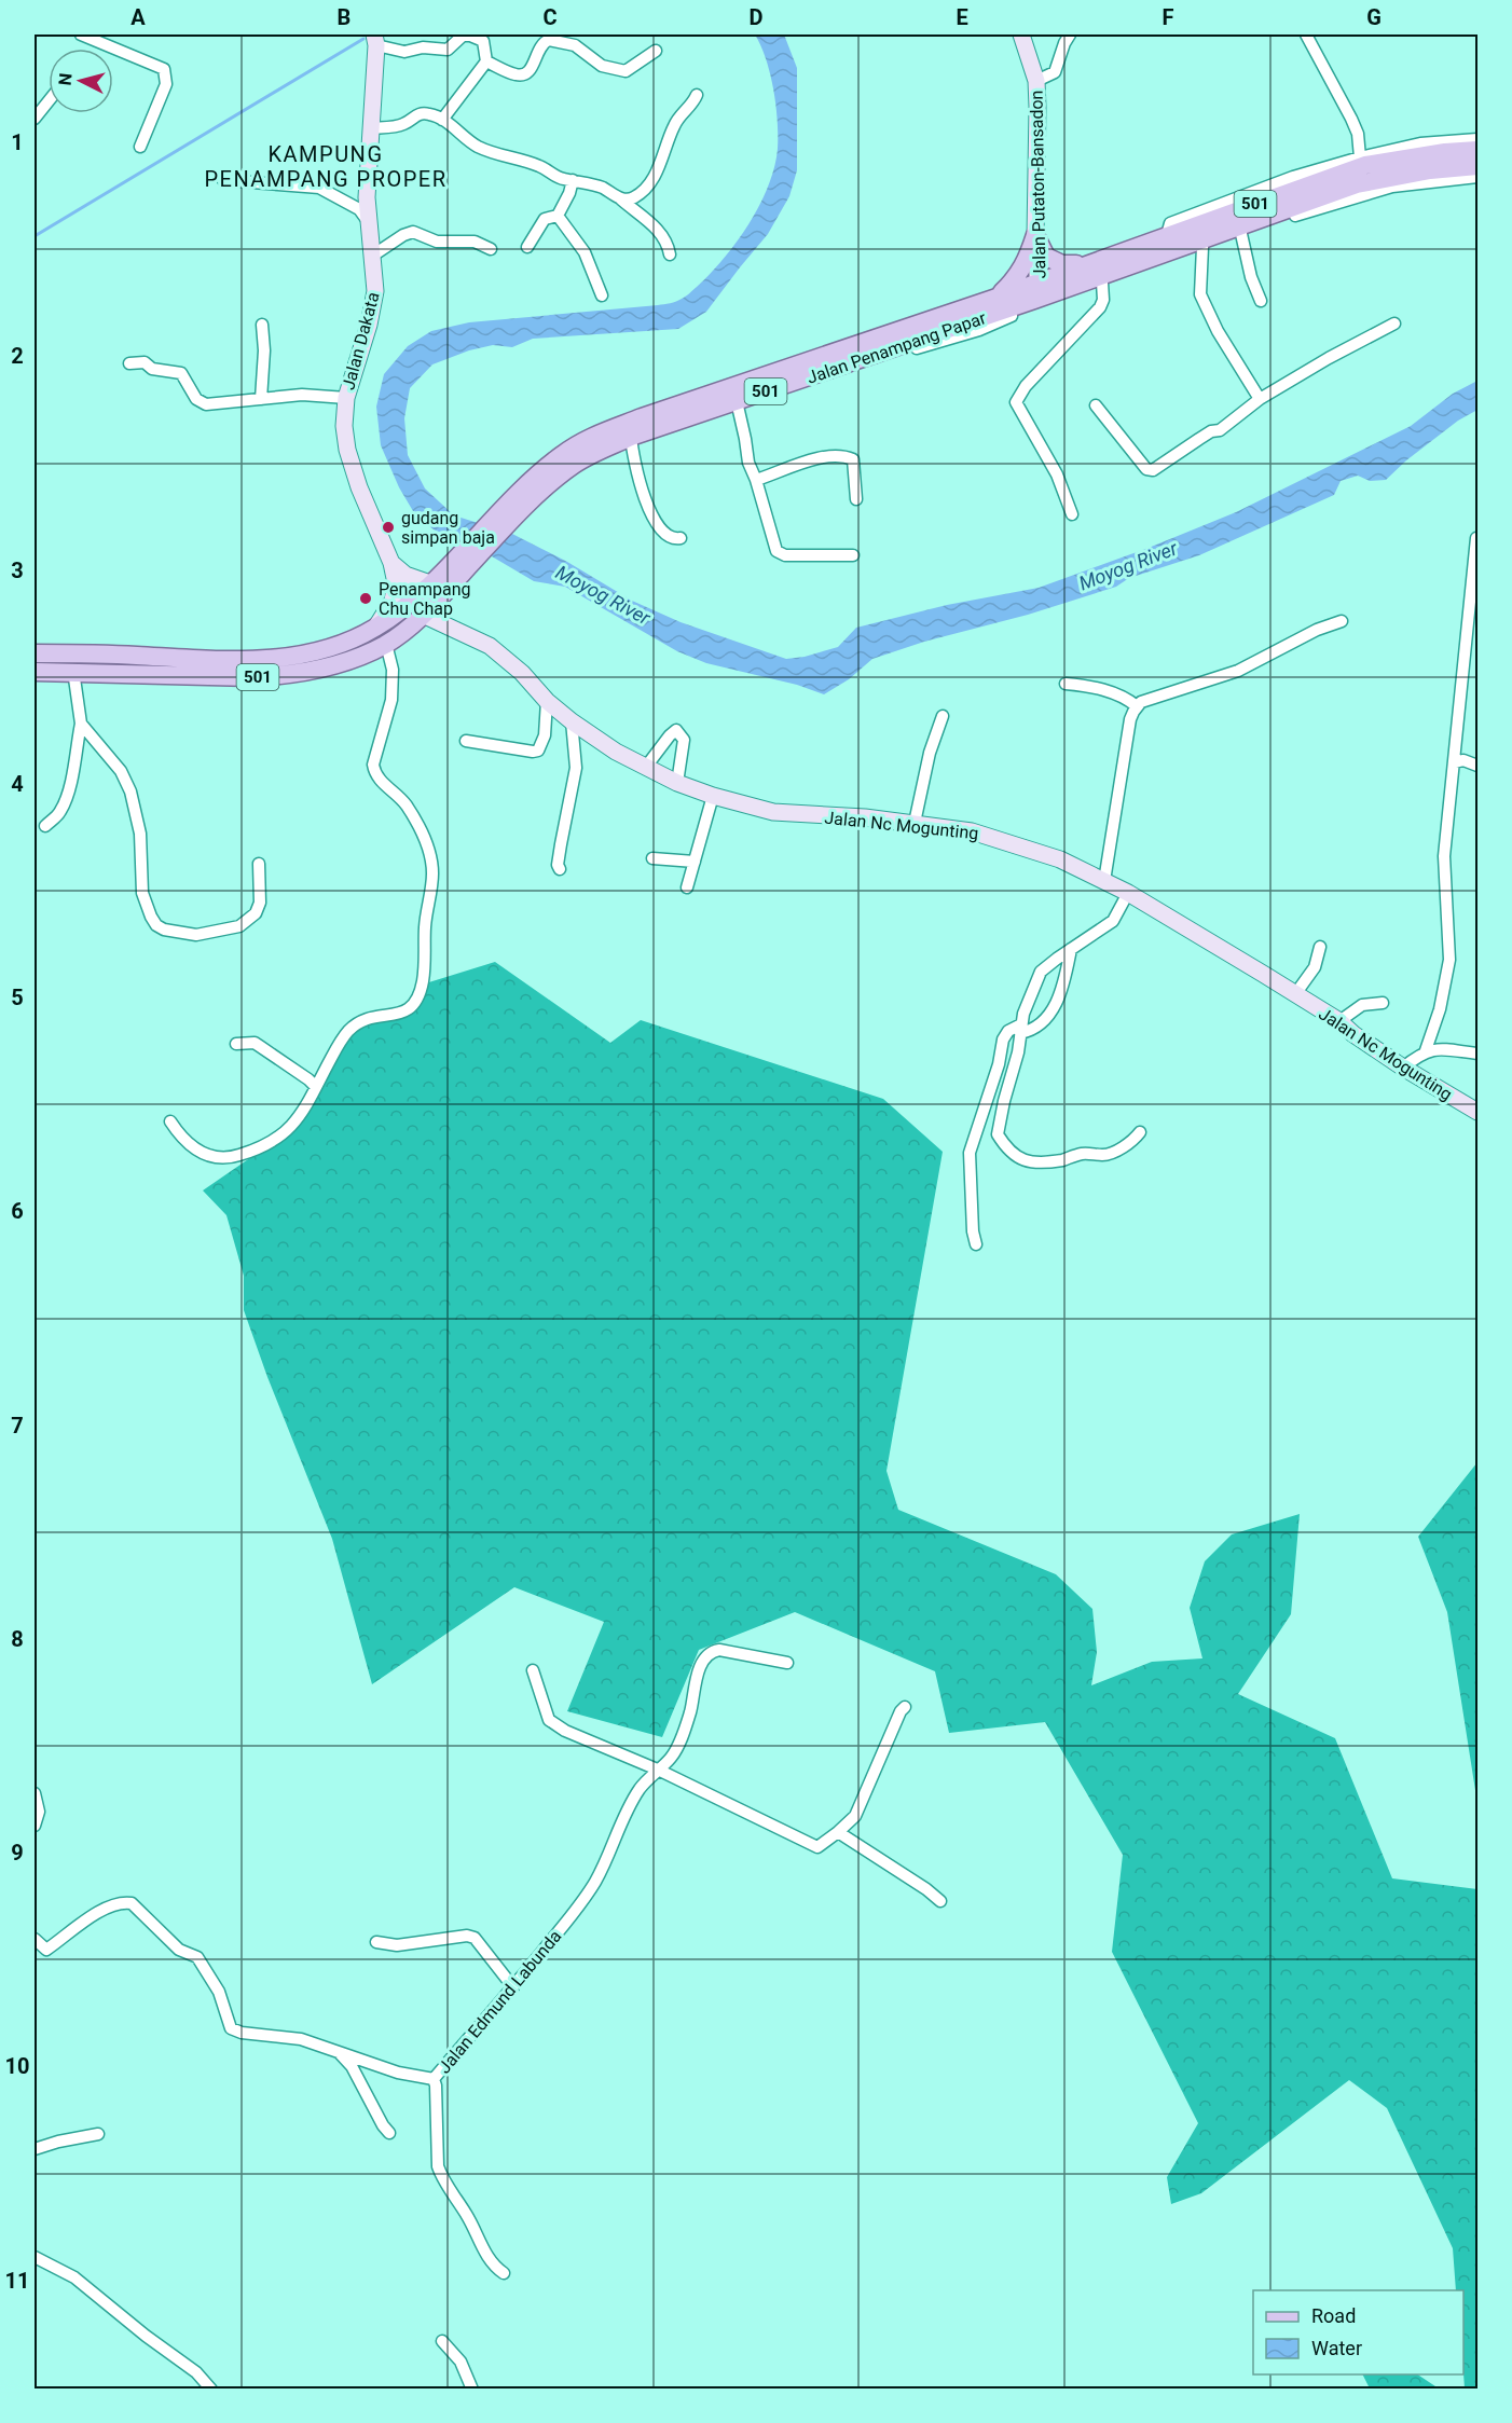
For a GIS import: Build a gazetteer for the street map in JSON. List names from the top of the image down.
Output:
{
  "streets": {
    "main road": ["501", "Jalan Penampang Papar"],
    "street": [
      "Jalan Putaton-Bansadon",
      "Jalan Dakata",
      "Jalan Nc Mogunting",
      "Jalan Edmund Labunda"
    ]
  },
  "crossings": [
    ["Jalan Putaton-Bansadon", "Jalan Penampang Papar"],
    ["Jalan Dakata", "Jalan Penampang Papar"],
    ["Jalan Penampang Papar", "Jalan Nc Mogunting"]
  ],
  "districts": ["KAMPUNG PENAMPANG PROPER"],
  "water": ["Moyog River"],
  "places": ["gudang simpan baja", "Penampang Chu Chap"],
  "legend": ["Road", "Water"],
  "north": "left",
  "grid": {
    "columns": [
      "A",
      "B",
      "C",
      "D",
      "E",
      "F",
      "G"
    ],
    "rows": [
      "1",
      "2",
      "3",
      "4",
      "5",
      "6",
      "7",
      "8",
      "9",
      "10",
      "11"
    ]
  }
}
